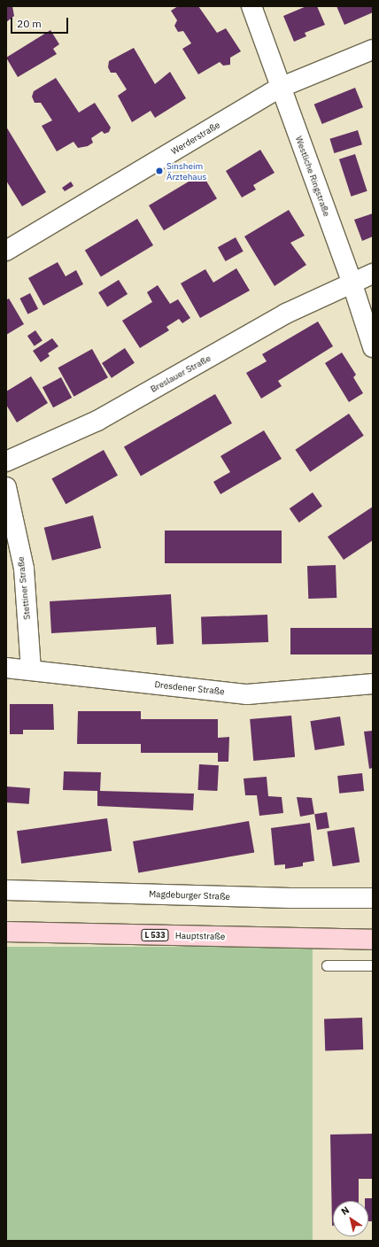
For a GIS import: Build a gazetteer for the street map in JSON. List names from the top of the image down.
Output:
{
  "streets": {
    "main road": ["L 533", "Hauptstraße"],
    "street": [
      "Werderstraße",
      "Westliche Ringstraße",
      "Breslauer Straße",
      "Stettiner Straße",
      "Dresdener Straße",
      "Magdeburger Straße"
    ]
  },
  "crossings": [
    ["Werderstraße", "Westliche Ringstraße"],
    ["Westliche Ringstraße", "Breslauer Straße"],
    ["Stettiner Straße", "Dresdener Straße"]
  ],
  "places": ["Sinsheim Ärztehaus"],
  "scale_bar": "20 m",
  "north": "top left"
}
